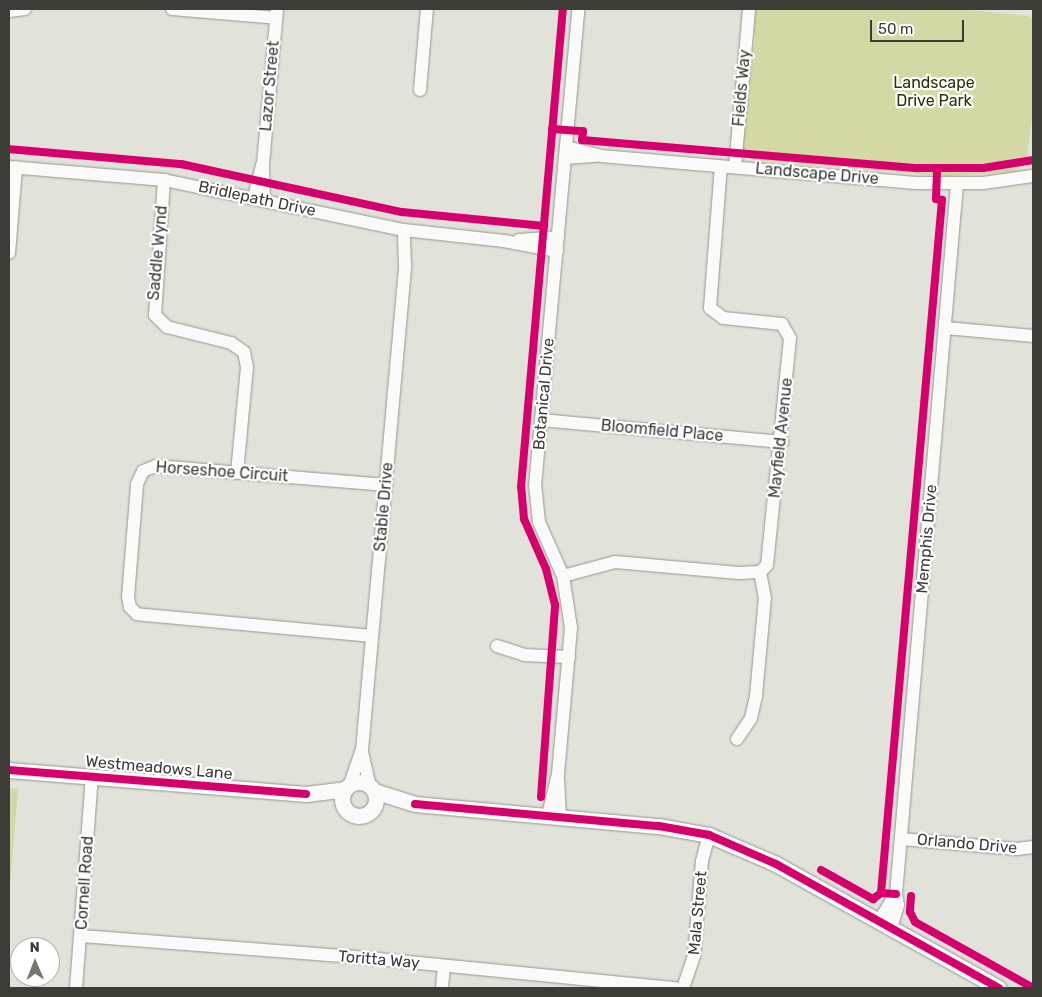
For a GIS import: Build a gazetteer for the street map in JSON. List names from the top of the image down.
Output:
{
  "streets": {
    "street": [
      "Lazor Street",
      "Fields Way",
      "Landscape Drive",
      "Bridlepath Drive",
      "Saddle Wynd",
      "Botanical Drive",
      "Bloomfield Place",
      "Mayfield Avenue",
      "Horseshoe Circuit",
      "Stable Drive",
      "Memphis Drive",
      "Westmeadows Lane",
      "Orlando Drive",
      "Cornell Road",
      "Mala Street",
      "Toritta Way"
    ]
  },
  "crossings": [
    ["Lazor Street", "Bridlepath Drive"],
    ["Fields Way", "Landscape Drive"],
    ["Landscape Drive", "Botanical Drive"],
    ["Landscape Drive", "Mayfield Avenue"],
    ["Landscape Drive", "Memphis Drive"],
    ["Bridlepath Drive", "Saddle Wynd"],
    ["Bridlepath Drive", "Botanical Drive"],
    ["Bridlepath Drive", "Stable Drive"],
    ["Saddle Wynd", "Horseshoe Circuit"],
    ["Botanical Drive", "Bloomfield Place"],
    ["Bloomfield Place", "Mayfield Avenue"],
    ["Horseshoe Circuit", "Stable Drive"],
    ["Stable Drive", "Westmeadows Lane"],
    ["Memphis Drive", "Orlando Drive"],
    ["Westmeadows Lane", "Cornell Road"],
    ["Cornell Road", "Toritta Way"]
  ],
  "parks": ["Landscape Drive Park"],
  "scale_bar": "50 m",
  "north": "top"
}
